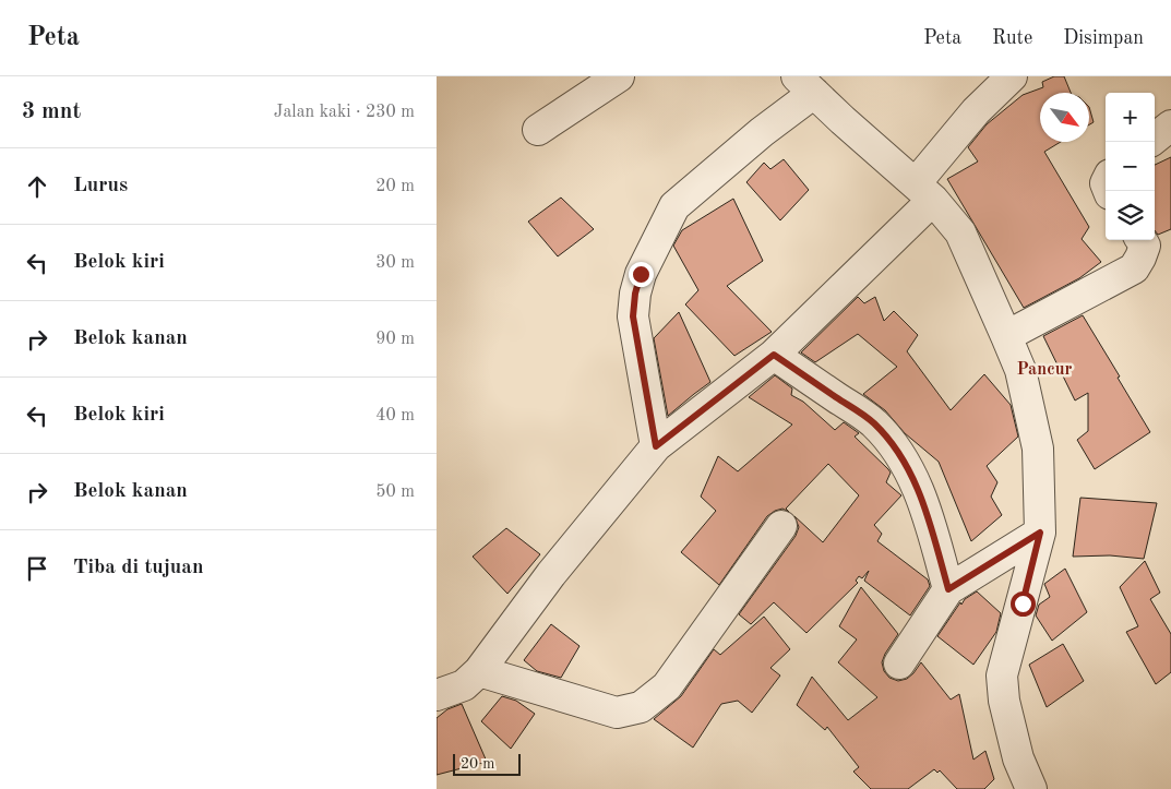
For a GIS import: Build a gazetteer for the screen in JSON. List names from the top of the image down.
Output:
{
  "districts": ["Pancur"],
  "scale_bar": "20 m",
  "north": "bottom right",
  "page": {
    "header": "Peta",
    "nav": ["Peta", "Rute", "Disimpan"],
    "heading": ["3 mnt", "Jalan kaki · 230 m"],
    "map_buttons": ["+", "−"],
    "list": [
      ["Lurus", "20 m"],
      ["Belok kiri", "30 m"],
      ["Belok kanan", "90 m"],
      ["Belok kiri", "40 m"],
      ["Belok kanan", "50 m"],
      "Tiba di tujuan"
    ],
    "scale": "20 m"
  }
}
